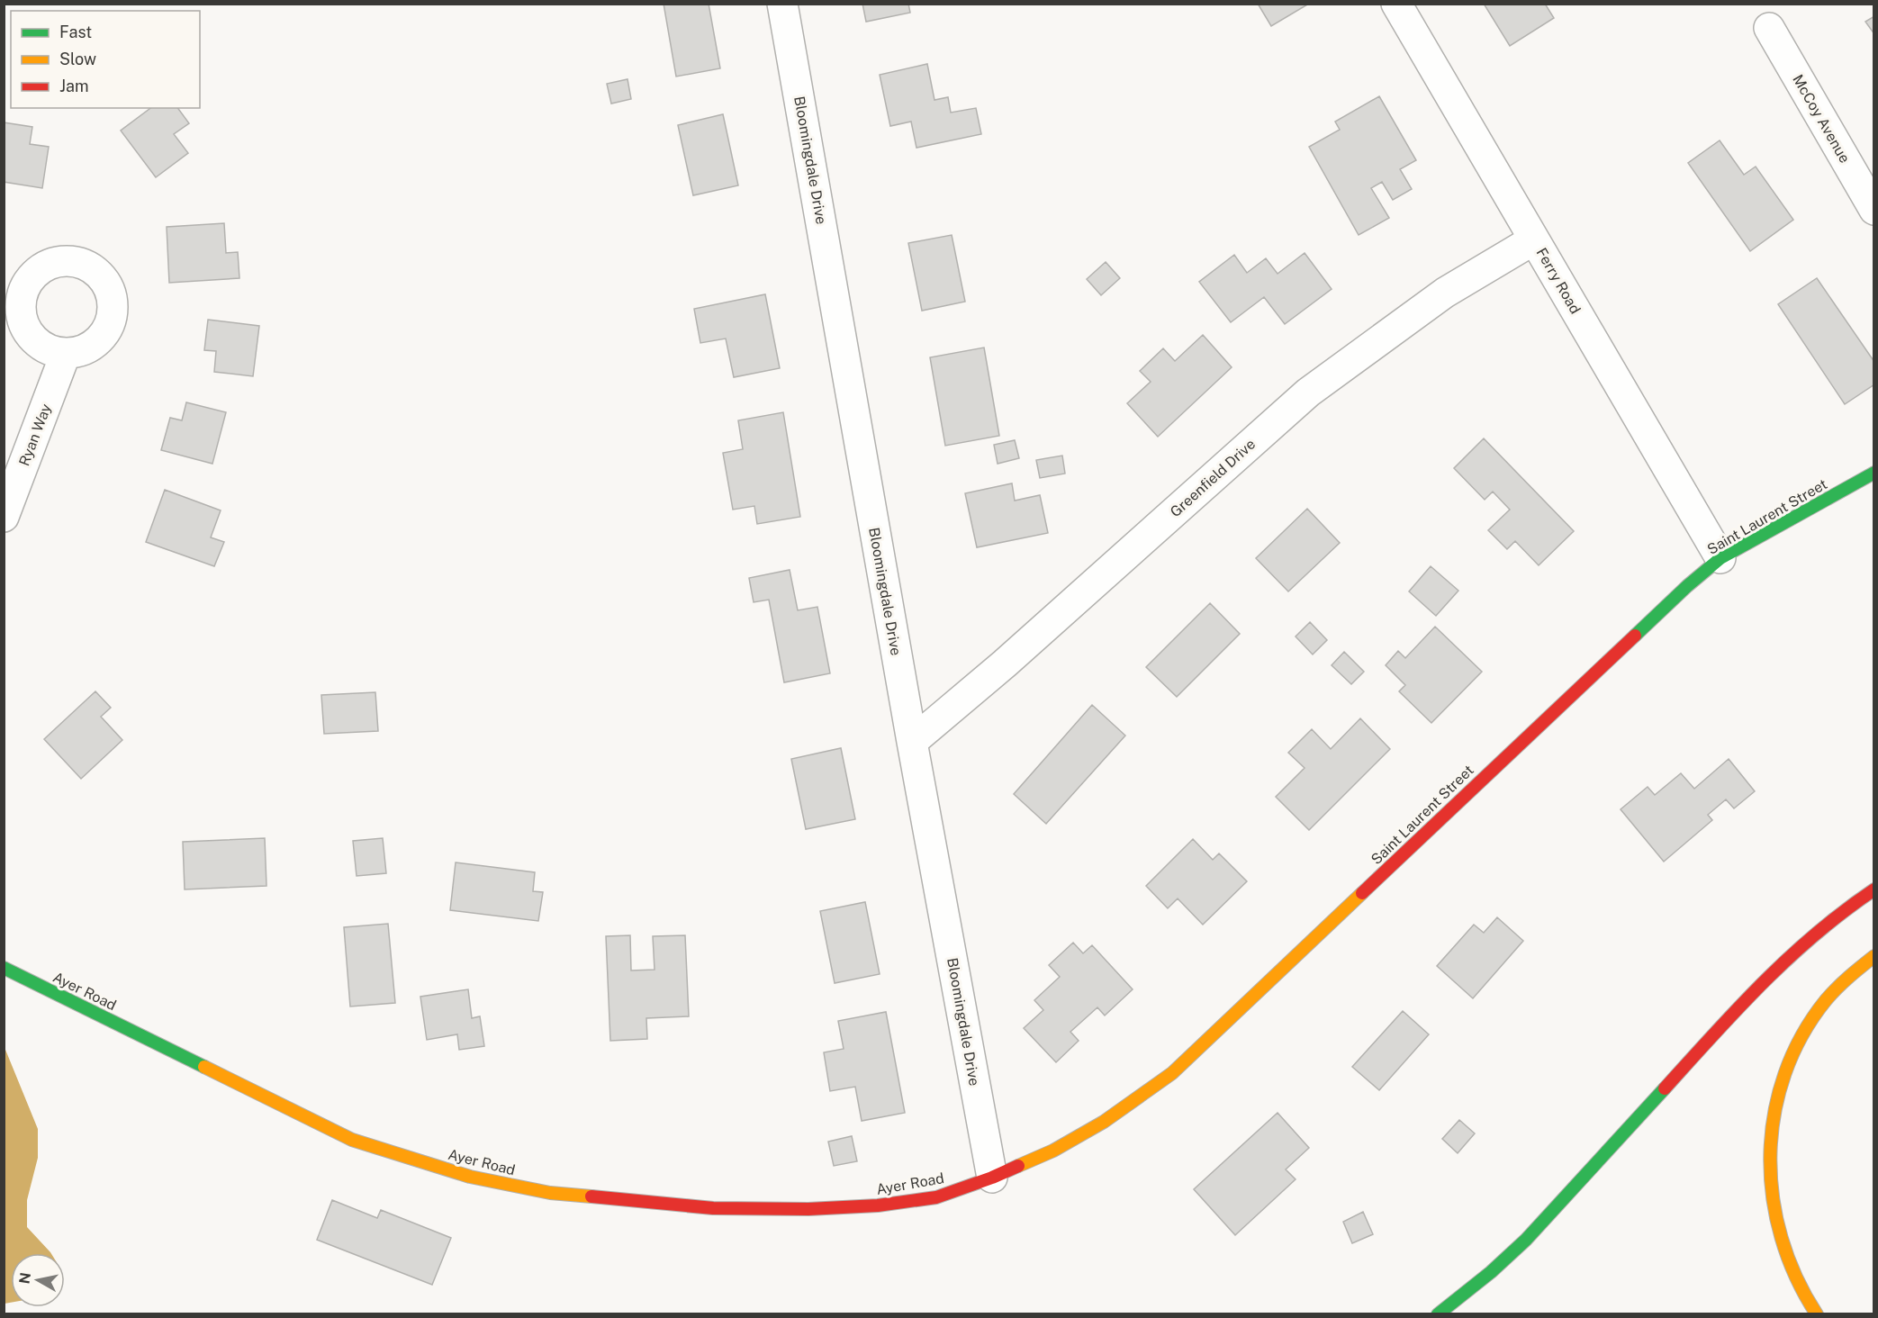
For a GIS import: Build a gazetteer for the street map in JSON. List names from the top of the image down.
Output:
{
  "streets": {
    "main road": ["Saint Laurent Street", "Ayer Road"],
    "street": [
      "McCoy Avenue",
      "Bloomingdale Drive",
      "Ferry Road",
      "Ryan Way",
      "Greenfield Drive"
    ]
  },
  "crossings": [
    ["Bloomingdale Drive", "Greenfield Drive"],
    ["Bloomingdale Drive", "Saint Laurent Street"],
    ["Bloomingdale Drive", "Ayer Road"],
    ["Ferry Road", "Greenfield Drive"],
    ["Ferry Road", "Saint Laurent Street"],
    ["Saint Laurent Street", "Ayer Road"]
  ],
  "legend": ["Fast", "Slow", "Jam"],
  "north": "left"
}
